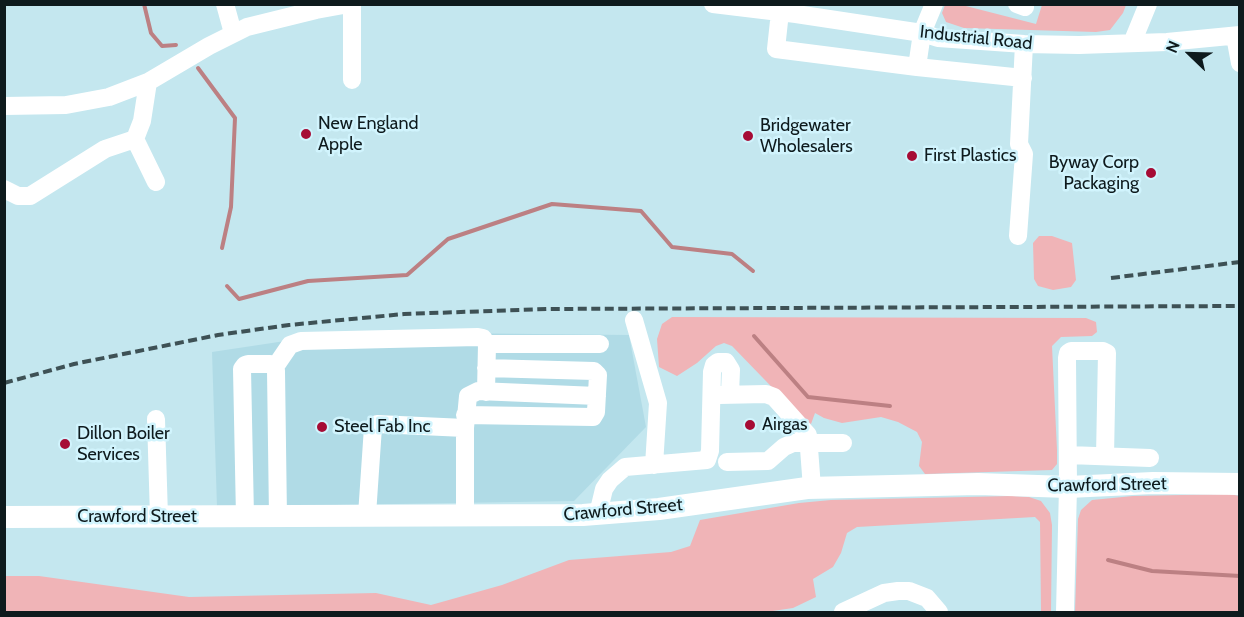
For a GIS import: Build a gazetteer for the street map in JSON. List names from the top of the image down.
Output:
{
  "streets": {
    "main road": ["Crawford Street"],
    "street": ["Industrial Road"]
  },
  "places": [
    "New England Apple",
    "Bridgewater Wholesalers",
    "First Plastics",
    "Byway Corp Packaging",
    "Airgas",
    "Steel Fab Inc",
    "Dillon Boiler Services"
  ],
  "north": "top left"
}
